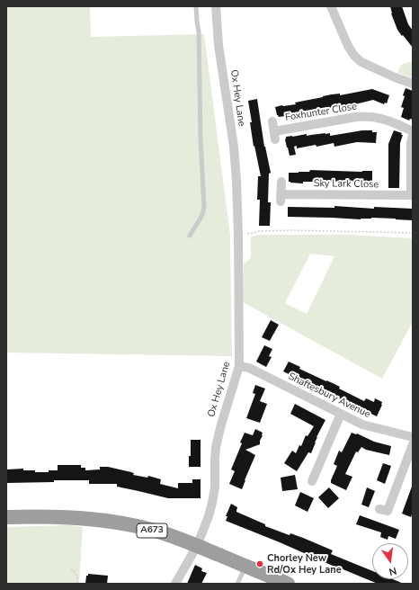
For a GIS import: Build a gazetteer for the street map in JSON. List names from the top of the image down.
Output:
{
  "streets": {
    "highway": ["A673"],
    "street": [
      "Ox Hey Lane",
      "Foxhunter Close",
      "Sky Lark Close",
      "Shaftesbury Avenue"
    ]
  },
  "crossings": [
    ["Ox Hey Lane", "Shaftesbury Avenue"],
    ["Ox Hey Lane", "A673"]
  ],
  "places": ["Chorley New Rd/Ox Hey Lane"],
  "north": "bottom"
}
